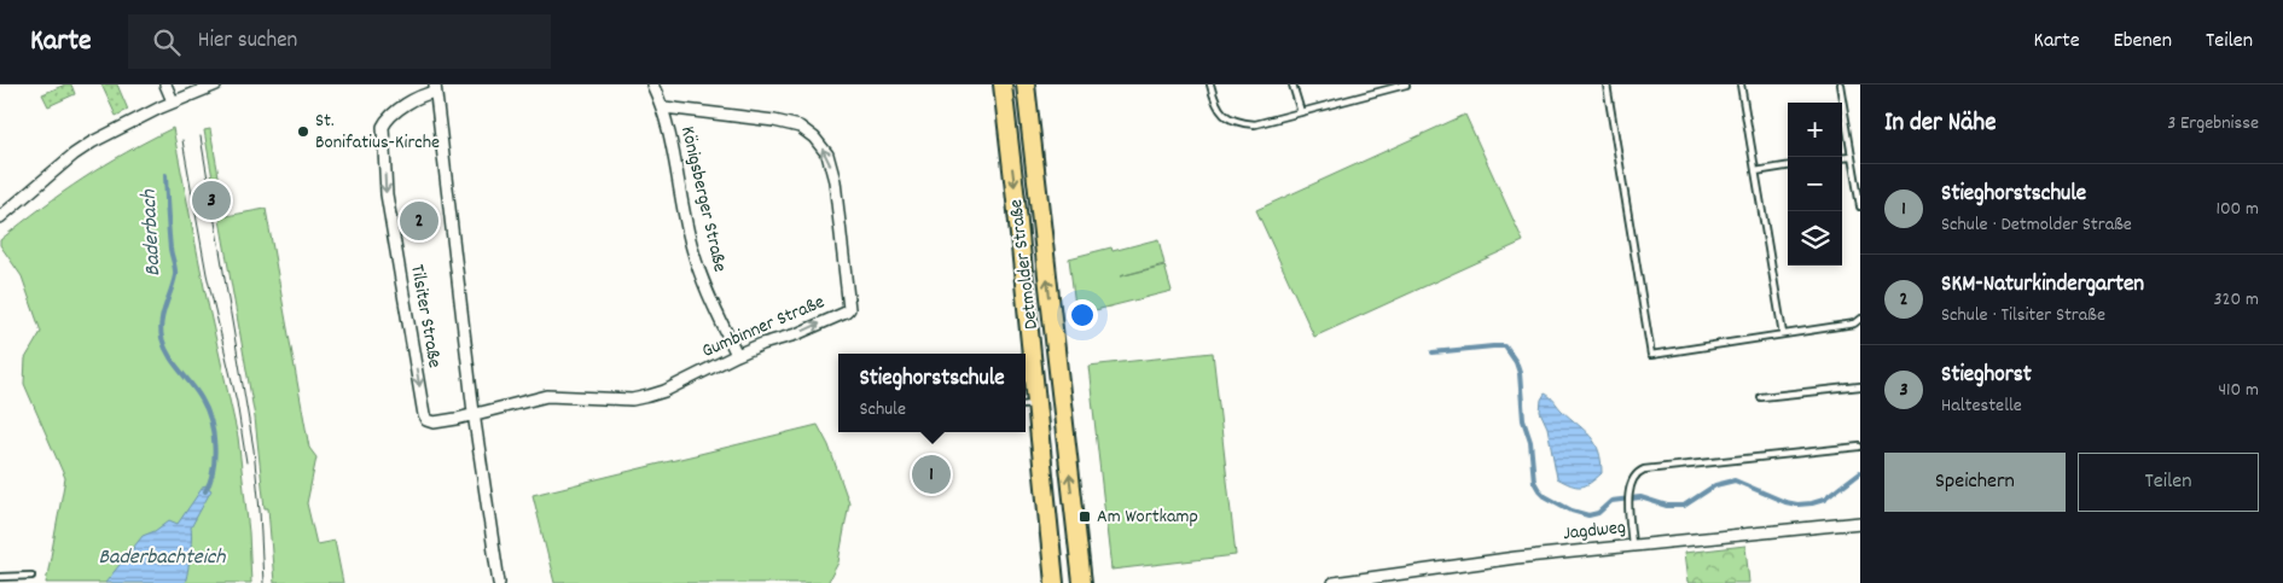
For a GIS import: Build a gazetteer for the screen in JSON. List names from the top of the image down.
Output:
{
  "streets": {
    "main road": ["Detmolder Straße"],
    "street": [
      "Königsberger Straße",
      "Tilsiter Straße",
      "Gumbinner Straße",
      "Jagdweg"
    ]
  },
  "crossings": [
    ["Königsberger Straße", "Gumbinner Straße"],
    ["Tilsiter Straße", "Gumbinner Straße"]
  ],
  "water": ["Baderbach", "Baderbachteich"],
  "places": {
    "other": ["St. Bonifatius-Kirche"],
    "transit": ["Am Wortkamp"]
  },
  "page": {
    "header": "Karte",
    "search": "Hier suchen",
    "nav": ["Karte", "Ebenen", "Teilen"],
    "heading": ["In der Nähe", "3 Ergebnisse"],
    "map_buttons": ["+", "−"],
    "list": [
      {
        "mark": "1",
        "name": "Stieghorstschule",
        "note": "Schule · Detmolder Straße",
        "value": "100 m"
      },
      {
        "mark": "2",
        "name": "SKM-Naturkindergarten",
        "note": "Schule · Tilsiter Straße",
        "value": "320 m"
      },
      {
        "mark": "3",
        "name": "Stieghorst",
        "note": "Haltestelle",
        "value": "410 m"
      }
    ],
    "pins": ["3", "2", "1"],
    "popup": ["Stieghorstschule", "Schule"],
    "buttons": ["Speichern", "Teilen"]
  }
}
